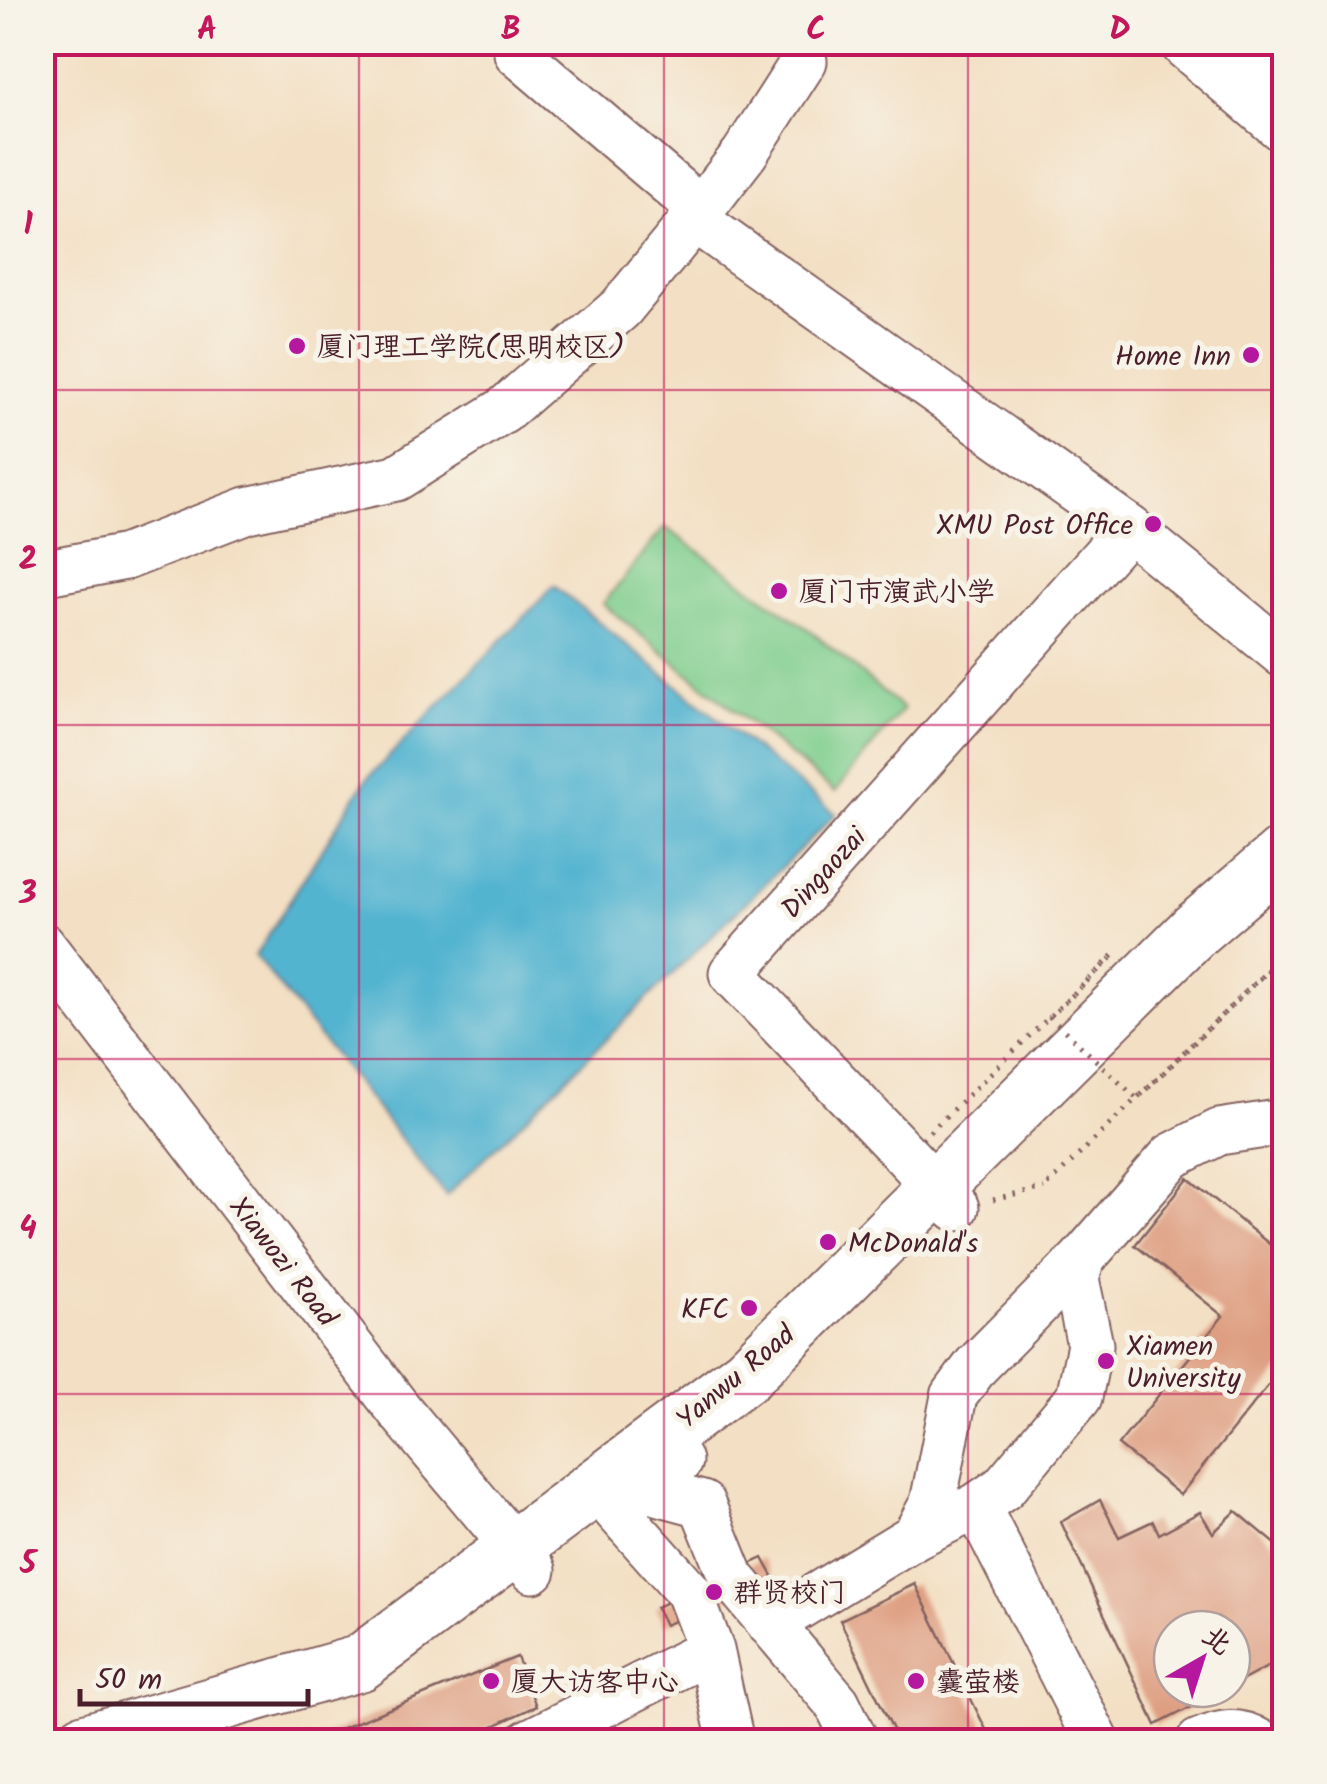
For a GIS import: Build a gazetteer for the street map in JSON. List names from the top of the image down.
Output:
{
  "streets": {
    "main road": ["Yanwu Road"],
    "street": ["Dingaozai", "Xiawozi Road"]
  },
  "crossings": [
    ["Dingaozai", "Yanwu Road"],
    ["Xiawozi Road", "Yanwu Road"]
  ],
  "places": [
    "厦门理工学院(思明校区)",
    "Home Inn",
    "XMU Post Office",
    "厦门市演武小学",
    "McDonald's",
    "KFC",
    "Xiamen University",
    "群贤校门",
    "厦大访客中心",
    "囊萤楼"
  ],
  "scale_bar": "50 m",
  "north": "top right",
  "grid": {
    "columns": [
      "A",
      "B",
      "C",
      "D"
    ],
    "rows": [
      "1",
      "2",
      "3",
      "4",
      "5"
    ]
  }
}
